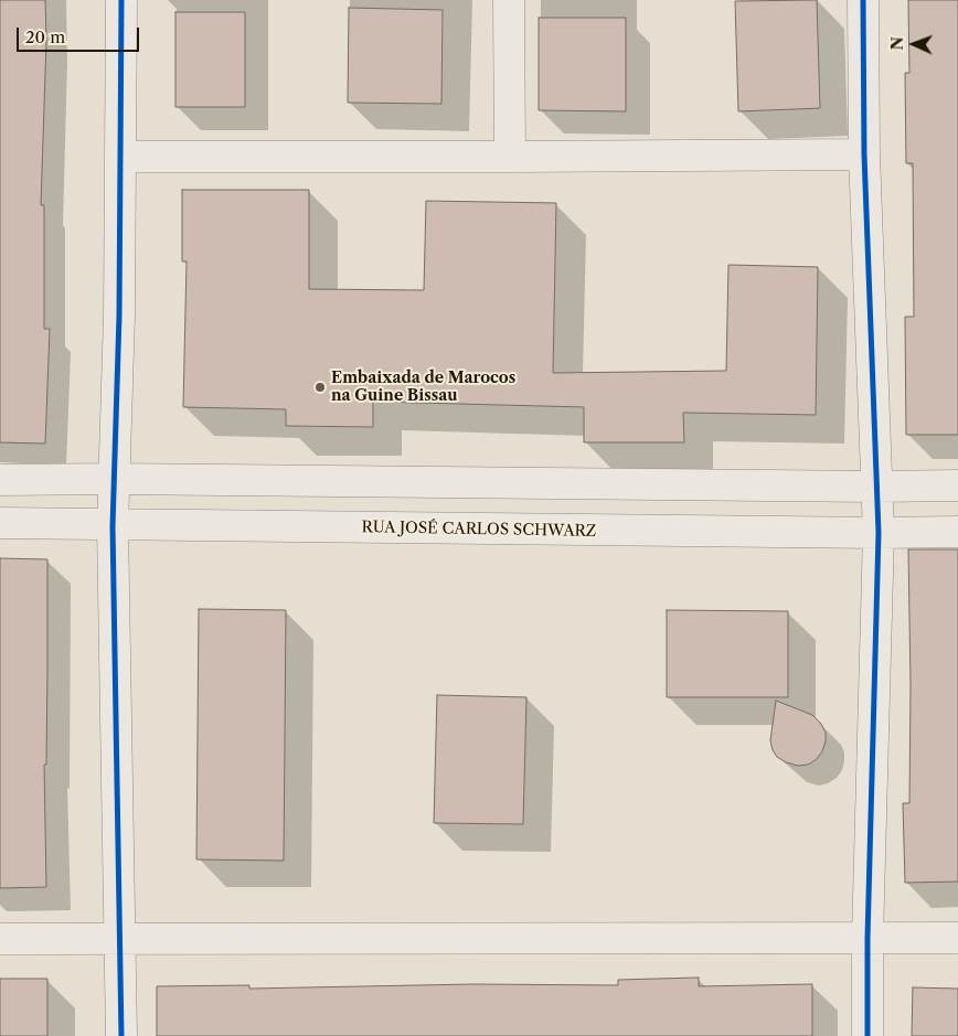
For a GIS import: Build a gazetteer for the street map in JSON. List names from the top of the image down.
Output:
{
  "streets": {
    "street": ["RUA JOSÉ CARLOS SCHWARZ"]
  },
  "places": ["Embaixada de Marocos na Guine Bissau"],
  "scale_bar": "20 m",
  "north": "left"
}
